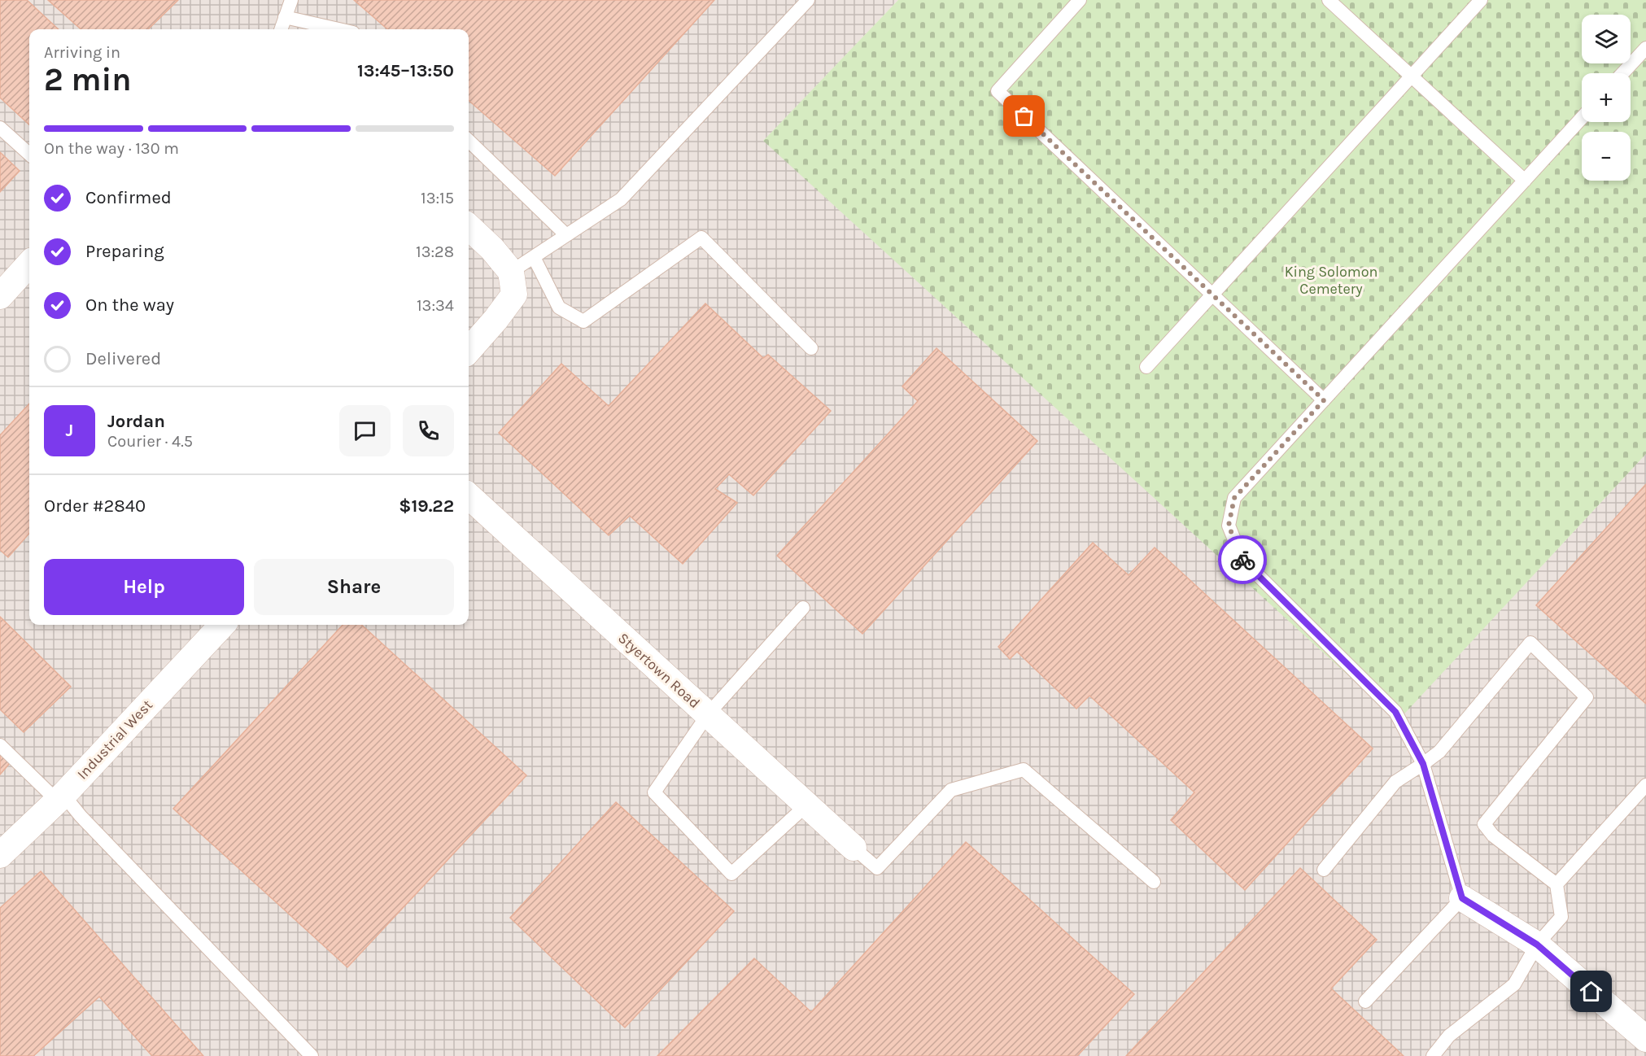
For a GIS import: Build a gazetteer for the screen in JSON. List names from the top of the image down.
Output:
{
  "streets": {
    "street": ["Styertown Road", "Industrial West"]
  },
  "parks": ["King Solomon Cemetery"],
  "page": {
    "map_buttons": ["+", "−"],
    "heading": ["2 min", "Arriving in", "13:45–13:50"],
    "panel": [
      "Jordan",
      "Courier · 4.5",
      "Order #2840",
      "$19.22"
    ],
    "bar": "On the way · 130 m",
    "list": [
      ["Confirmed", "13:15"],
      ["Preparing", "13:28"],
      ["On the way", "13:34"],
      "Delivered"
    ],
    "round": "J",
    "buttons": ["Help", "Share"]
  }
}
